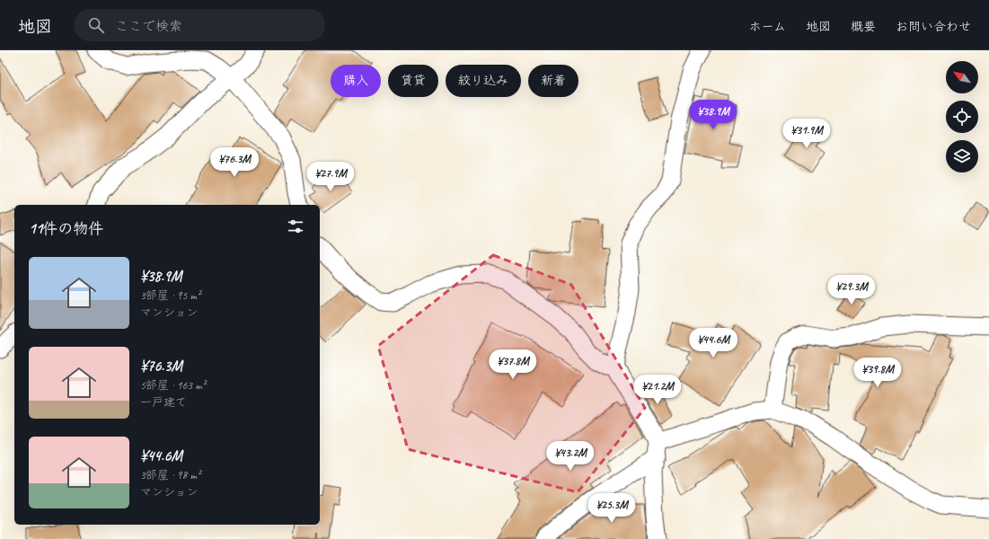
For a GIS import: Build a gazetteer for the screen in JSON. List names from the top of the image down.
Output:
{
  "north": "top left",
  "page": {
    "header": "地図",
    "search": "ここで検索",
    "nav": [
      "ホーム",
      "地図",
      "概要",
      "お問い合わせ"
    ],
    "chip": [
      "購入",
      "賃貸",
      "絞り込み",
      "新着"
    ],
    "price": [
      "¥38.9M",
      "¥31.9M",
      "¥76.3M",
      "¥27.9M",
      "¥29.3M",
      "¥44.6M",
      "¥37.8M",
      "¥39.8M",
      "¥21.2M",
      "¥43.2M",
      "¥25.3M"
    ],
    "heading": "11件の物件",
    "list": [
      {
        "name": "¥38.9M",
        "note": "3部屋 · 95 m² · マンション"
      },
      {
        "name": "¥76.3M",
        "note": "5部屋 · 163 m² · 一戸建て"
      },
      {
        "name": "¥44.6M",
        "note": "3部屋 · 98 m² · マンション"
      }
    ]
  }
}
